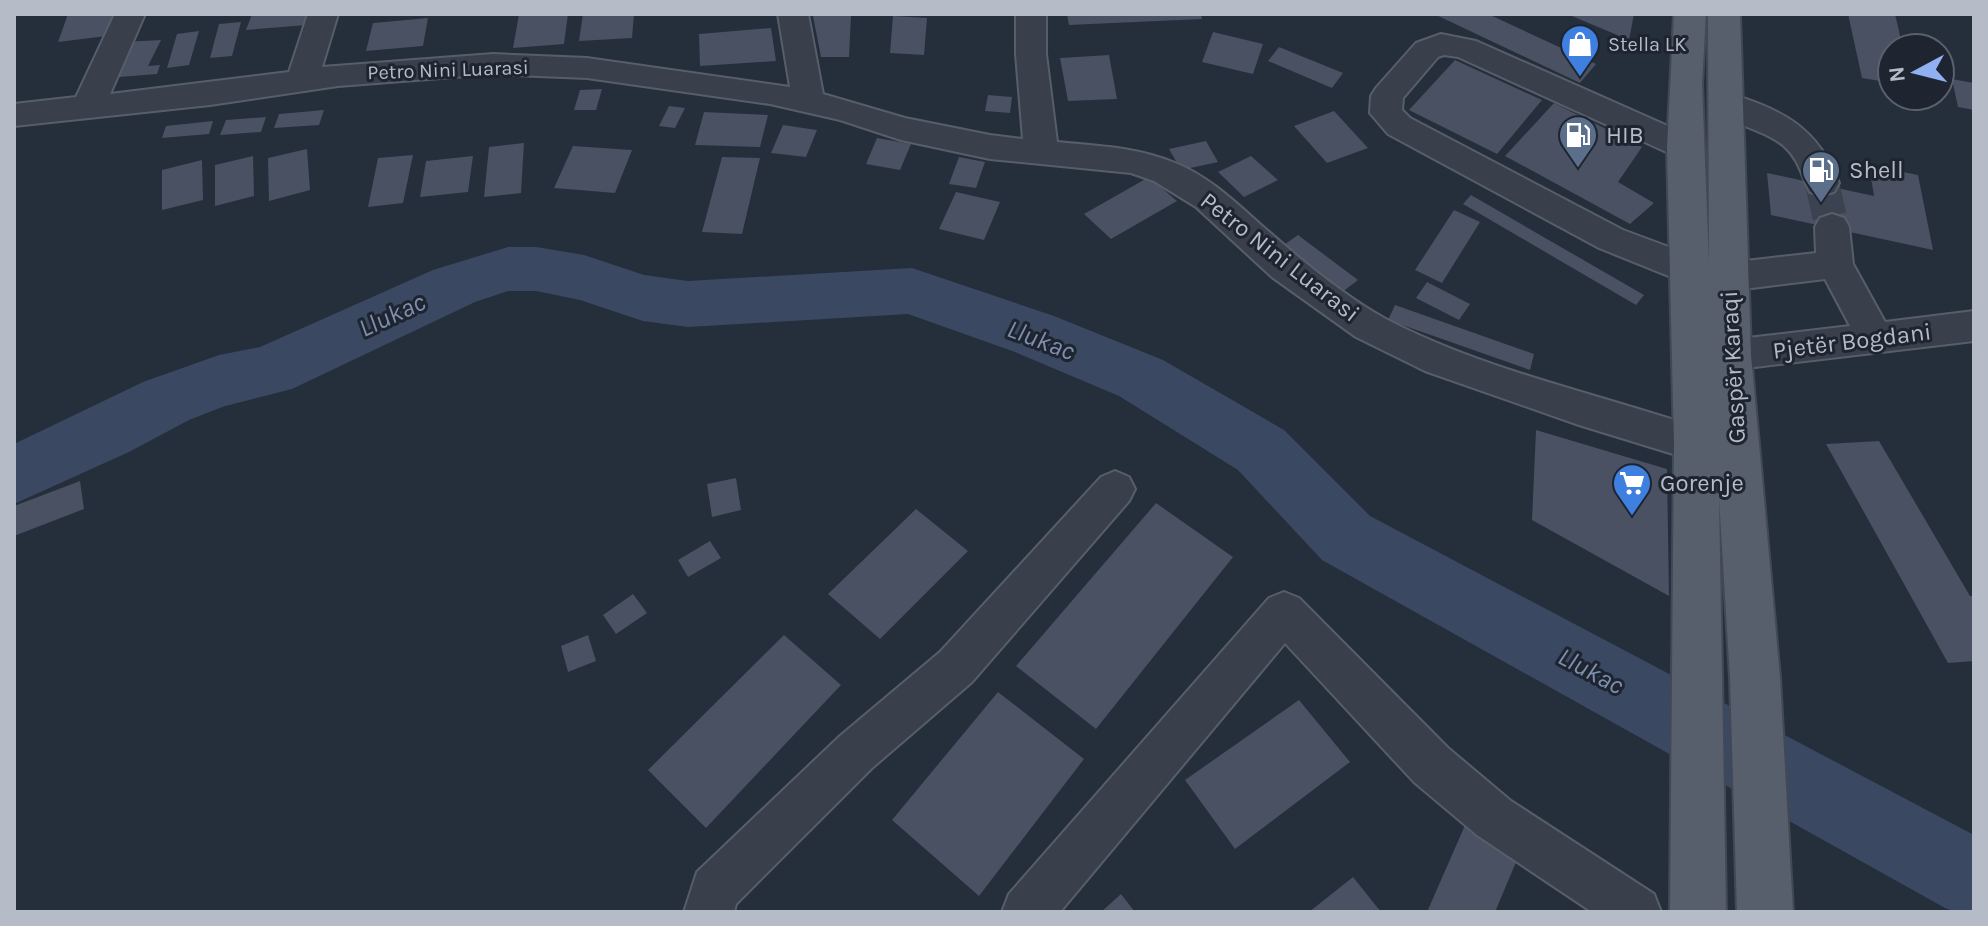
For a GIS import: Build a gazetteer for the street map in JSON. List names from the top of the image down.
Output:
{
  "streets": {
    "main road": ["Gaspër Karaqi"],
    "street": ["Petro Nini Luarasi", "Pjetër Bogdani"]
  },
  "crossings": [
    ["Petro Nini Luarasi", "Gaspër Karaqi"],
    ["Pjetër Bogdani", "Gaspër Karaqi"]
  ],
  "water": ["Llukac"],
  "places": {
    "shop": ["Stella LK"],
    "fuel station": ["HIB", "Shell"],
    "supermarket": ["Gorenje"]
  },
  "north": "left"
}
